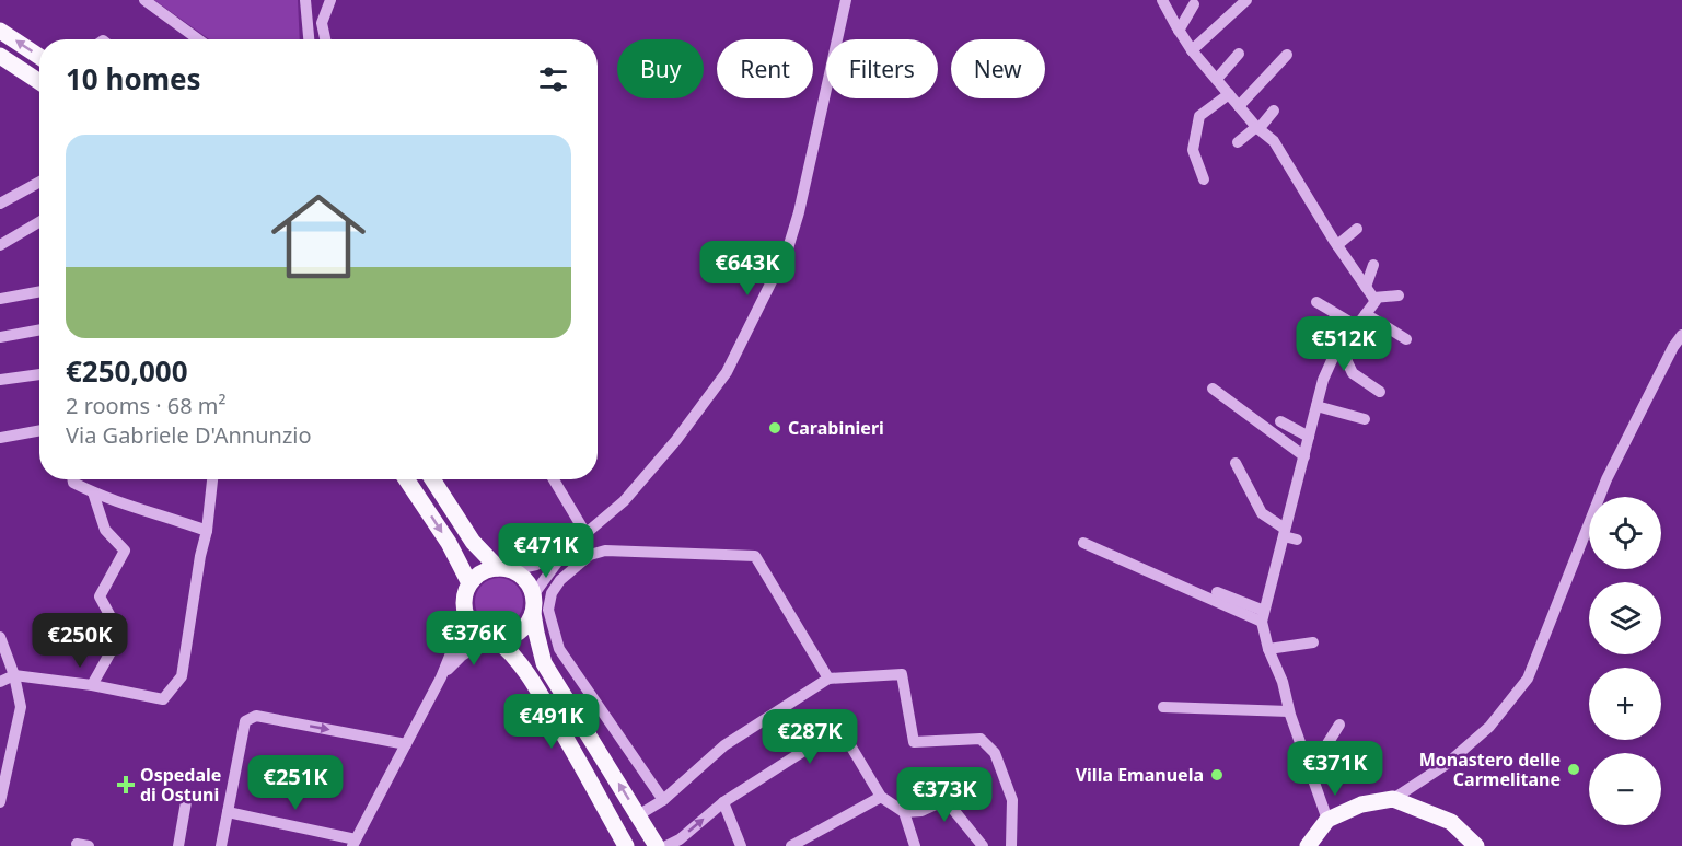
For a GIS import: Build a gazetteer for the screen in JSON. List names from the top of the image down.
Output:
{
  "places": {
    "other": ["Carabinieri", "Monastero delle Carmelitane", "Villa Emanuela"],
    "health": ["Ospedale di Ostuni"]
  },
  "page": {
    "chip": [
      "Buy",
      "Rent",
      "Filters",
      "New"
    ],
    "heading": "10 homes",
    "list": [
      {
        "name": "€250,000",
        "note": "2 rooms · 68 m² · Via Gabriele D'Annunzio"
      }
    ],
    "price": [
      "€643K",
      "€512K",
      "€471K",
      "€376K",
      "€250K",
      "€491K",
      "€287K",
      "€371K",
      "€251K",
      "€373K"
    ],
    "map_buttons": ["+", "−"]
  }
}
